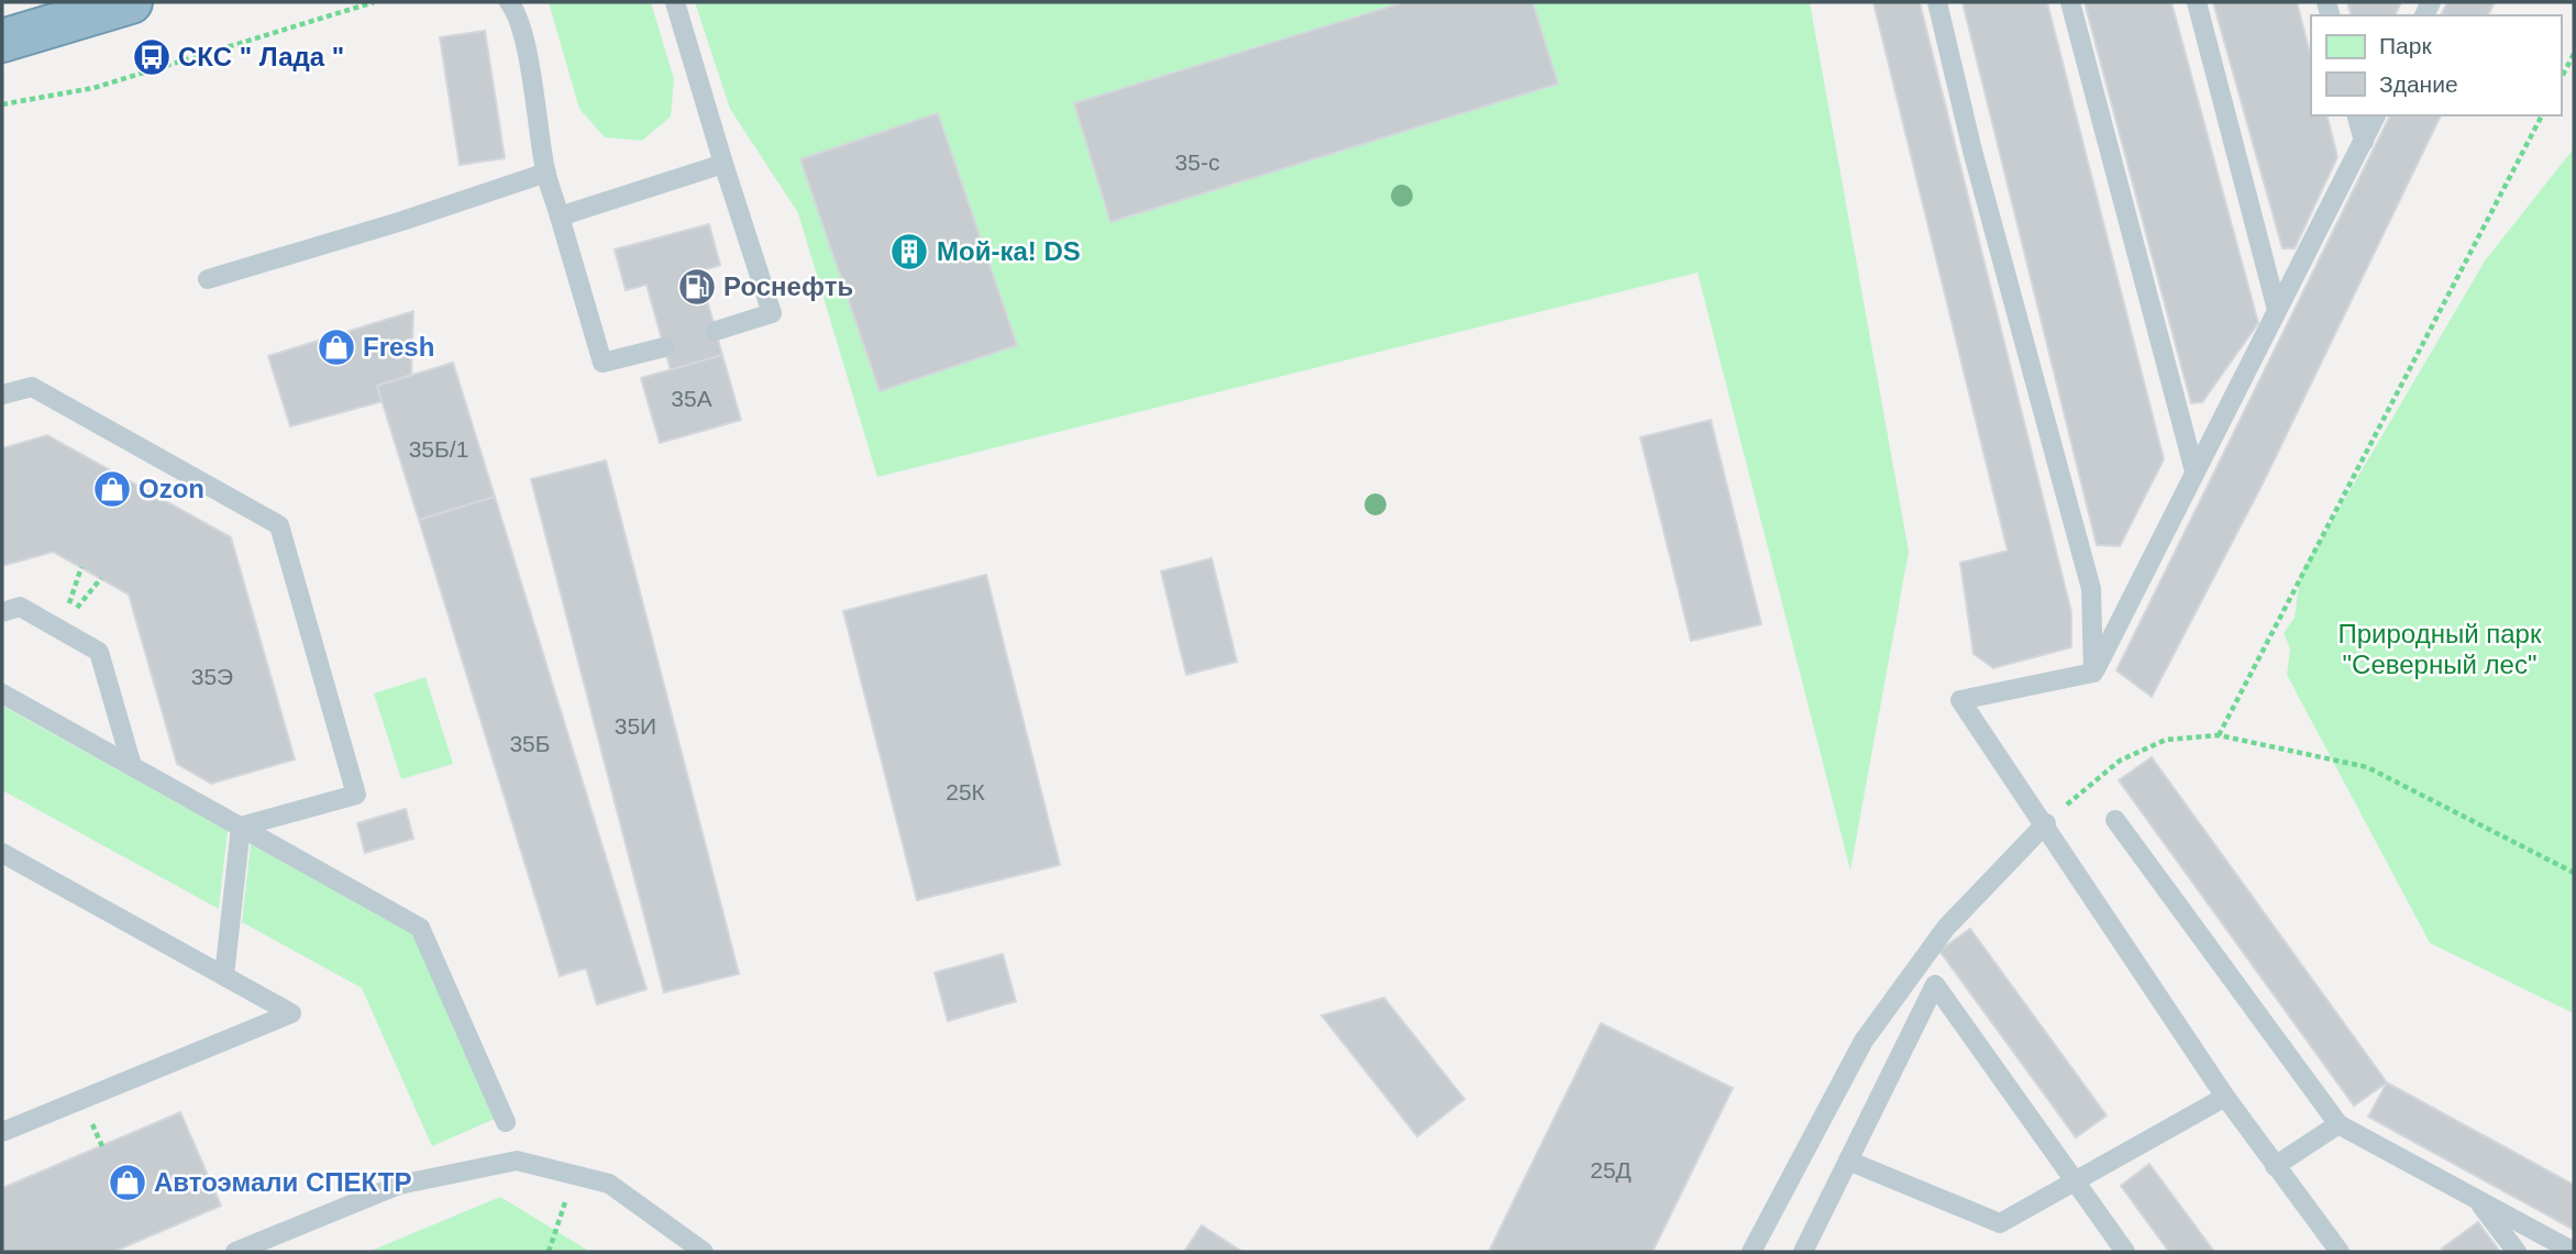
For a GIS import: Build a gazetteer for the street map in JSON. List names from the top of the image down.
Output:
{
  "parks": ["Природный парк \"Северный лес\""],
  "places": {
    "bus stop": ["СКС \" Лада \""],
    "building": ["Мой-ка! DS"],
    "fuel station": ["Роснефть"],
    "shop": ["Fresh", "Ozon", "Автоэмали СПЕКТР"]
  },
  "house_numbers": [
    "35-с",
    "35А",
    "35Б/1",
    "35Э",
    "35И",
    "35Б",
    "25К",
    "25Д"
  ],
  "legend": ["Парк", "Здание"]
}
